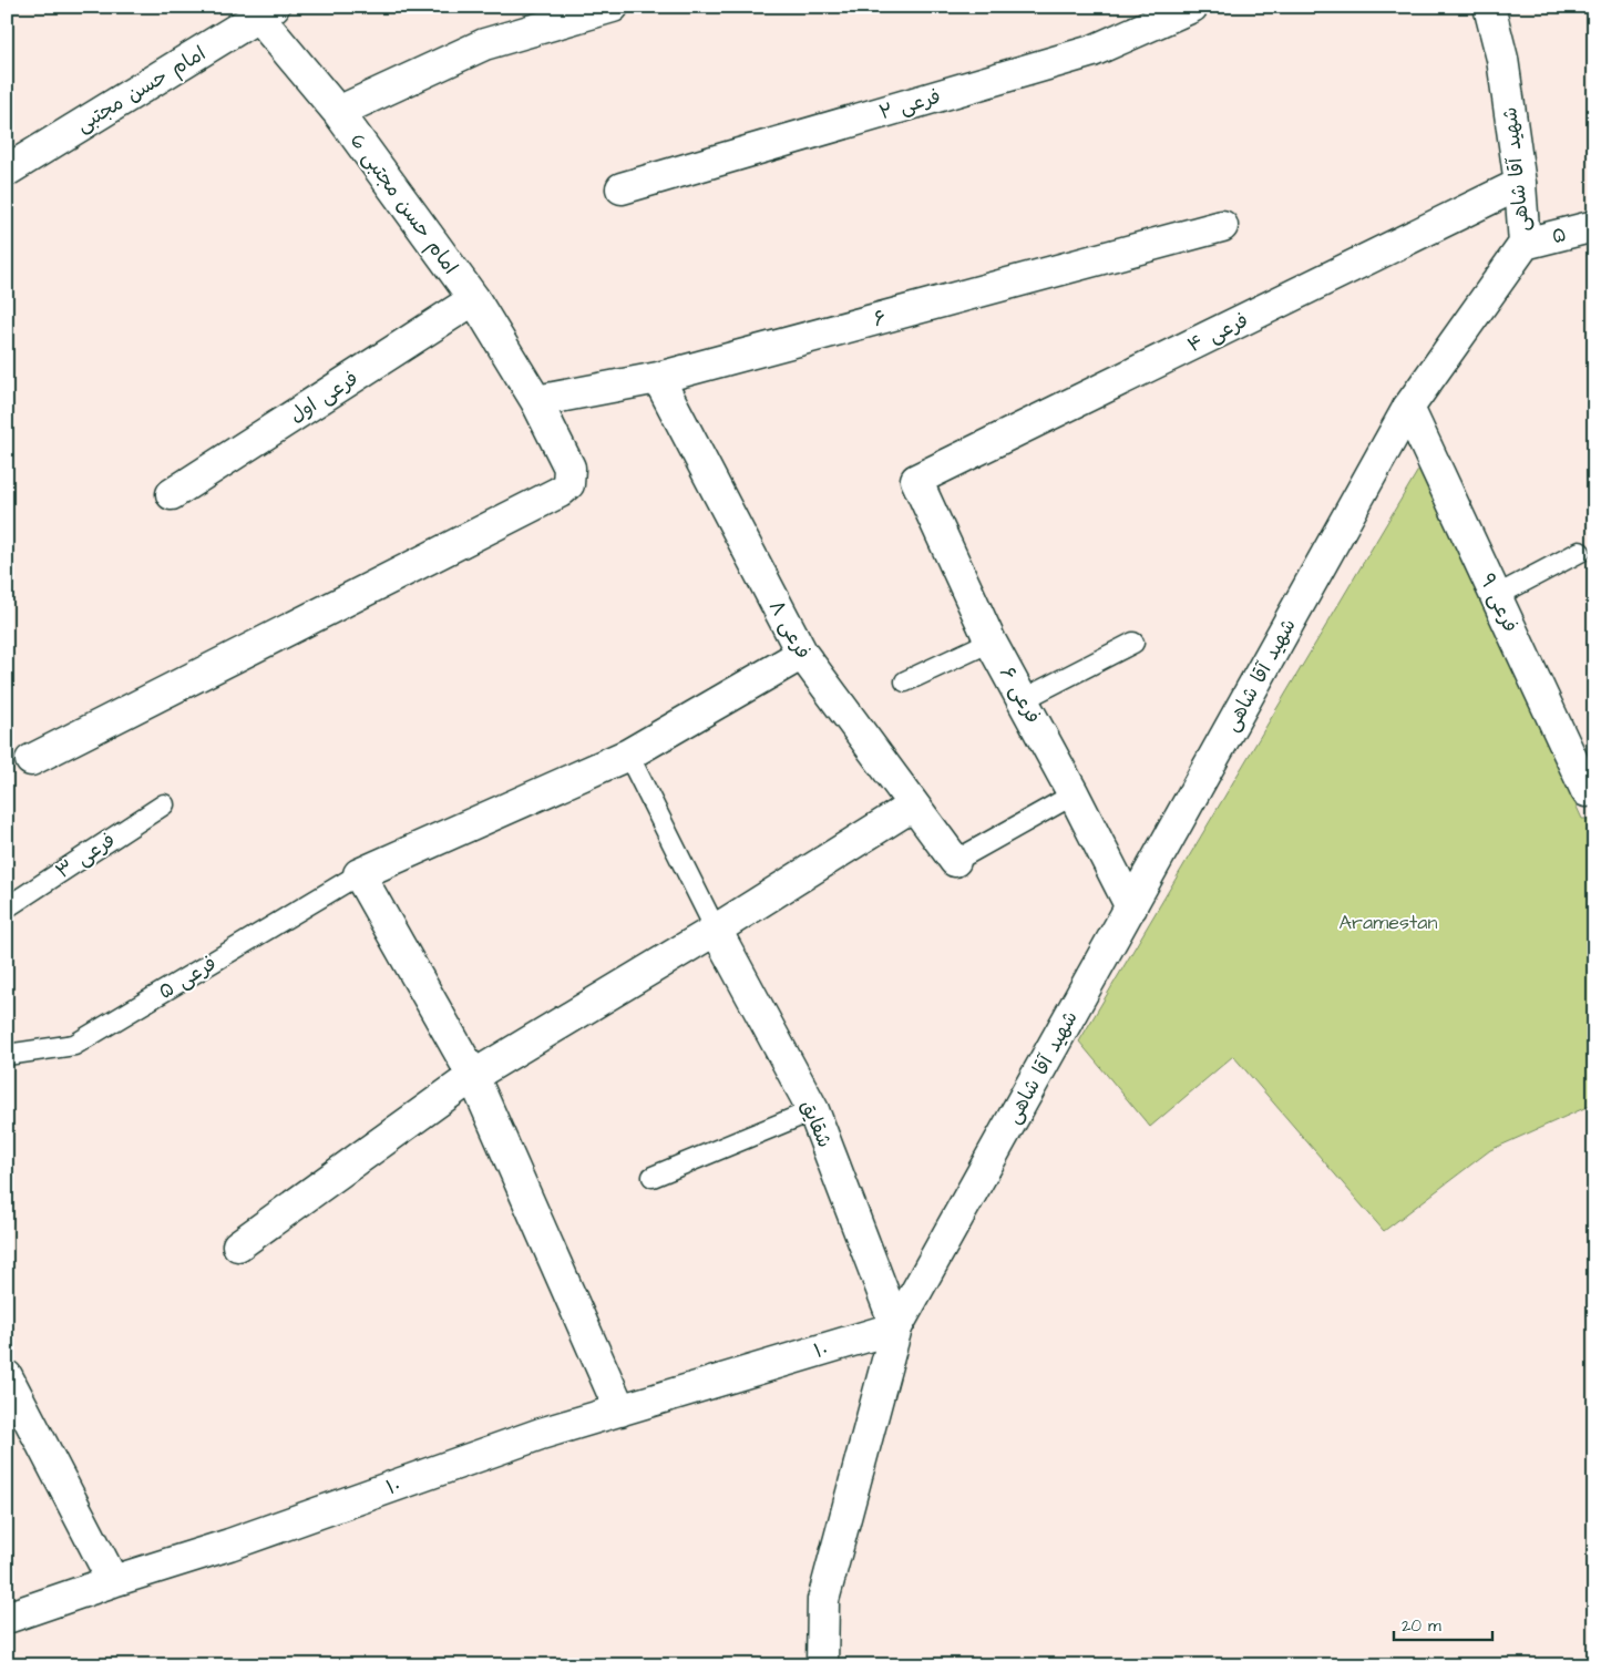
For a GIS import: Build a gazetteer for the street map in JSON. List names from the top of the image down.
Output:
{
  "streets": {
    "street": [
      "امام حسن مجتبی",
      "فرعی ۲",
      "شهید آقا شاهی",
      "امام حسن مجتبی 6",
      "۵",
      "۶",
      "فرعی ۴",
      "فرعی اول",
      "فرعی ۹",
      "فرعی ۸",
      "فرعی ۶",
      "شقایق",
      "۱۰"
    ],
    "lane": ["فرعی ۳", "فرعی ۵"]
  },
  "crossings": [
    ["امام حسن مجتبی", "امام حسن مجتبی 6"],
    ["شهید آقا شاهی", "۵"],
    ["شهید آقا شاهی", "فرعی ۴"],
    ["شهید آقا شاهی", "فرعی ۹"],
    ["شهید آقا شاهی", "فرعی ۶"],
    ["شهید آقا شاهی", "شقایق"],
    ["شهید آقا شاهی", "۱۰"],
    ["امام حسن مجتبی 6", "۶"],
    ["امام حسن مجتبی 6", "فرعی اول"],
    ["۶", "فرعی ۸"],
    ["فرعی ۴", "فرعی ۶"],
    ["شقایق", "۱۰"]
  ],
  "parks": ["Aramestan"],
  "scale_bar": "20 m"
}
